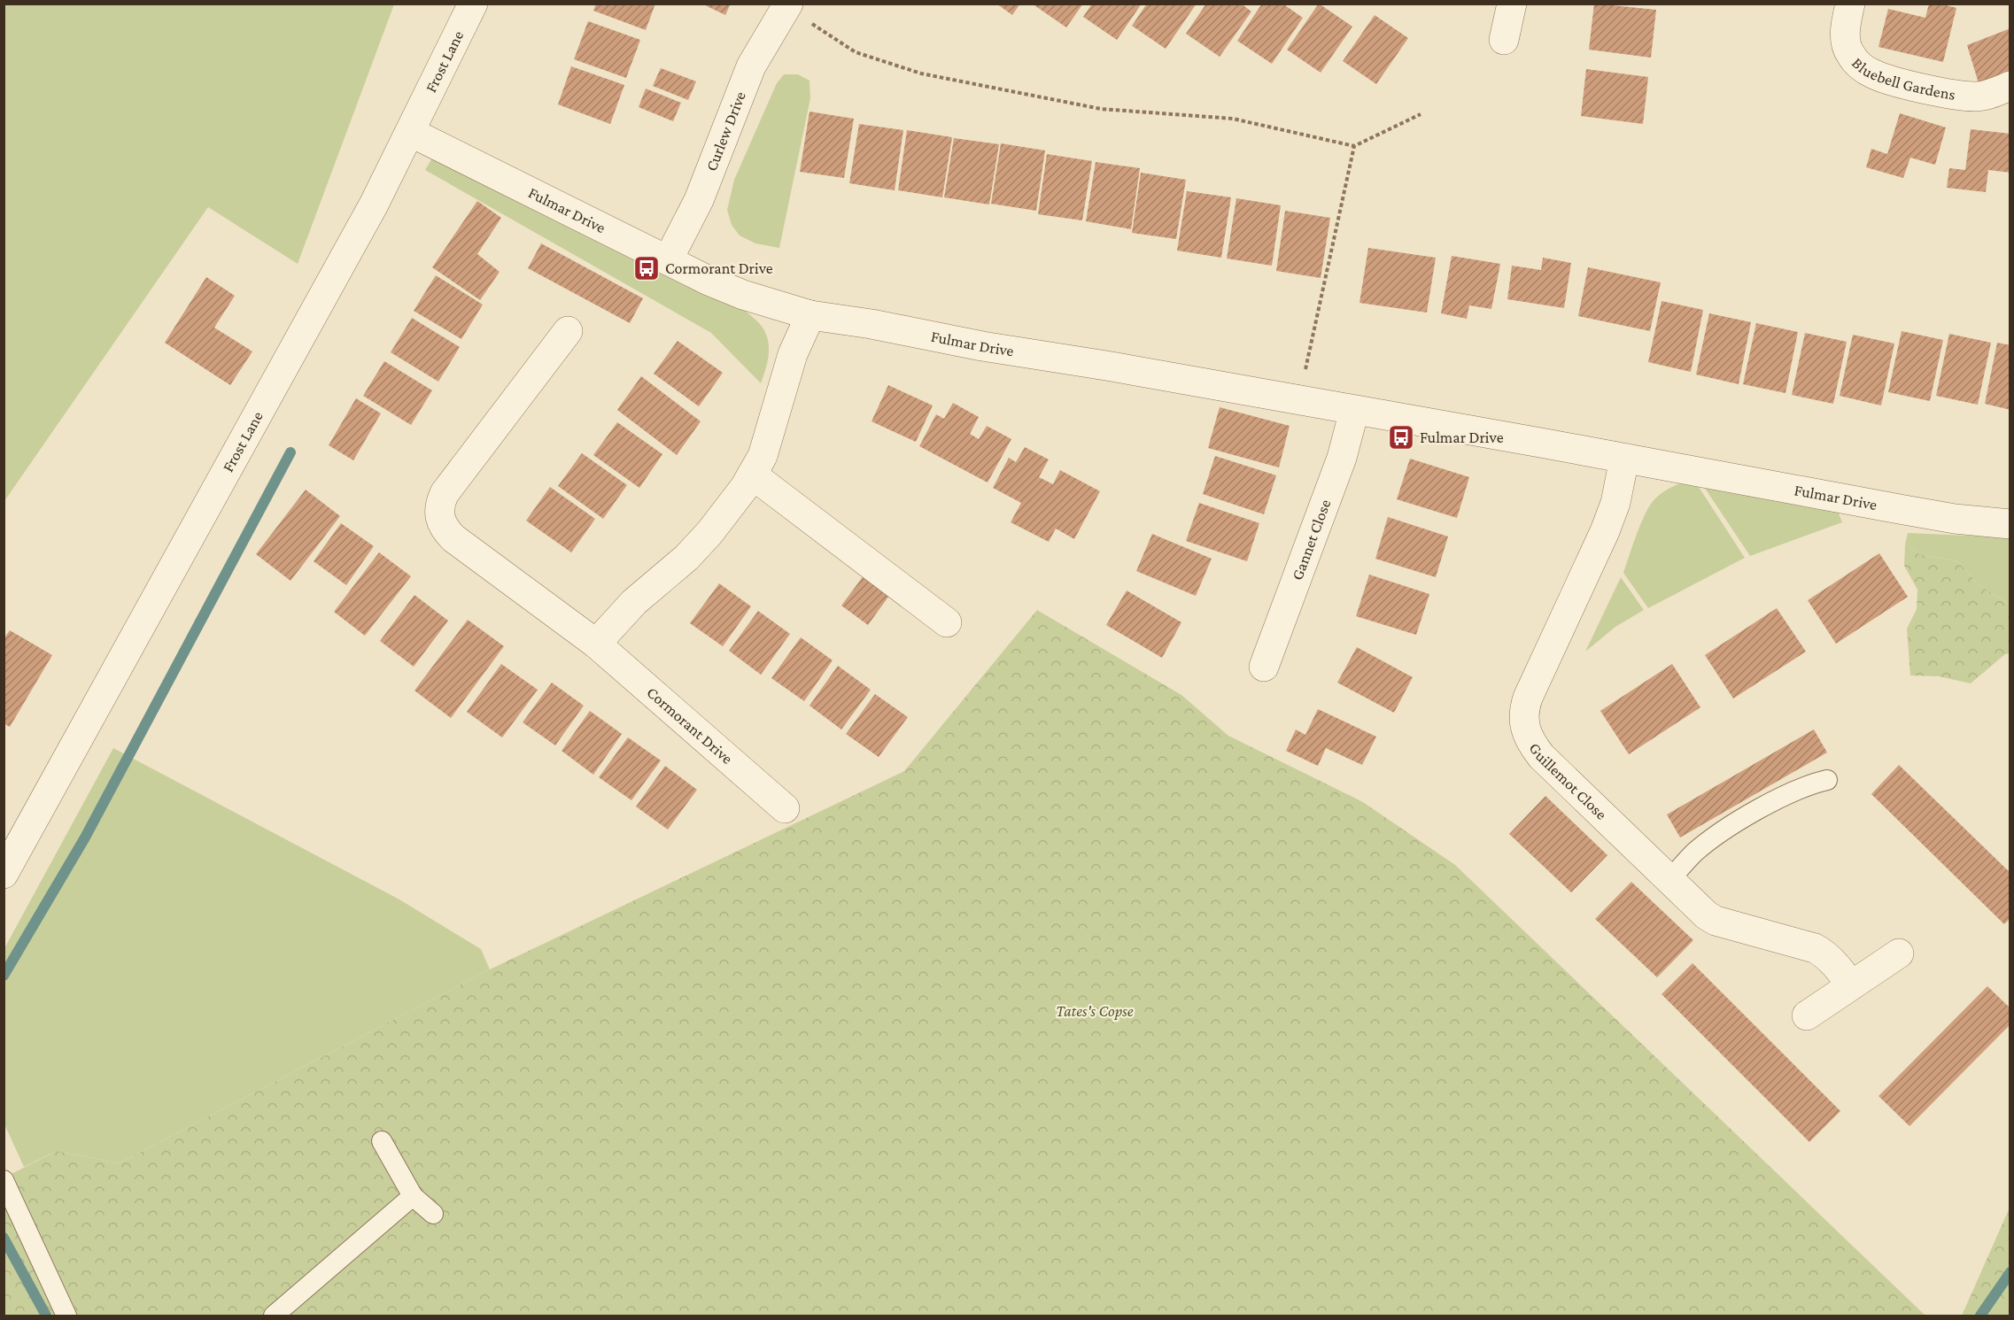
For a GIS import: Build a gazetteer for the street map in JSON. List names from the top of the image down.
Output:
{
  "streets": {
    "street": [
      "Frost Lane",
      "Bluebell Gardens",
      "Curlew Drive",
      "Fulmar Drive",
      "Gannet Close",
      "Cormorant Drive",
      "Guillemot Close"
    ]
  },
  "crossings": [
    ["Frost Lane", "Fulmar Drive"],
    ["Curlew Drive", "Fulmar Drive"],
    ["Fulmar Drive", "Gannet Close"],
    ["Fulmar Drive", "Guillemot Close"]
  ],
  "parks": ["Tates's Copse"],
  "places": {
    "bus stop": ["Cormorant Drive", "Fulmar Drive"]
  }
}
